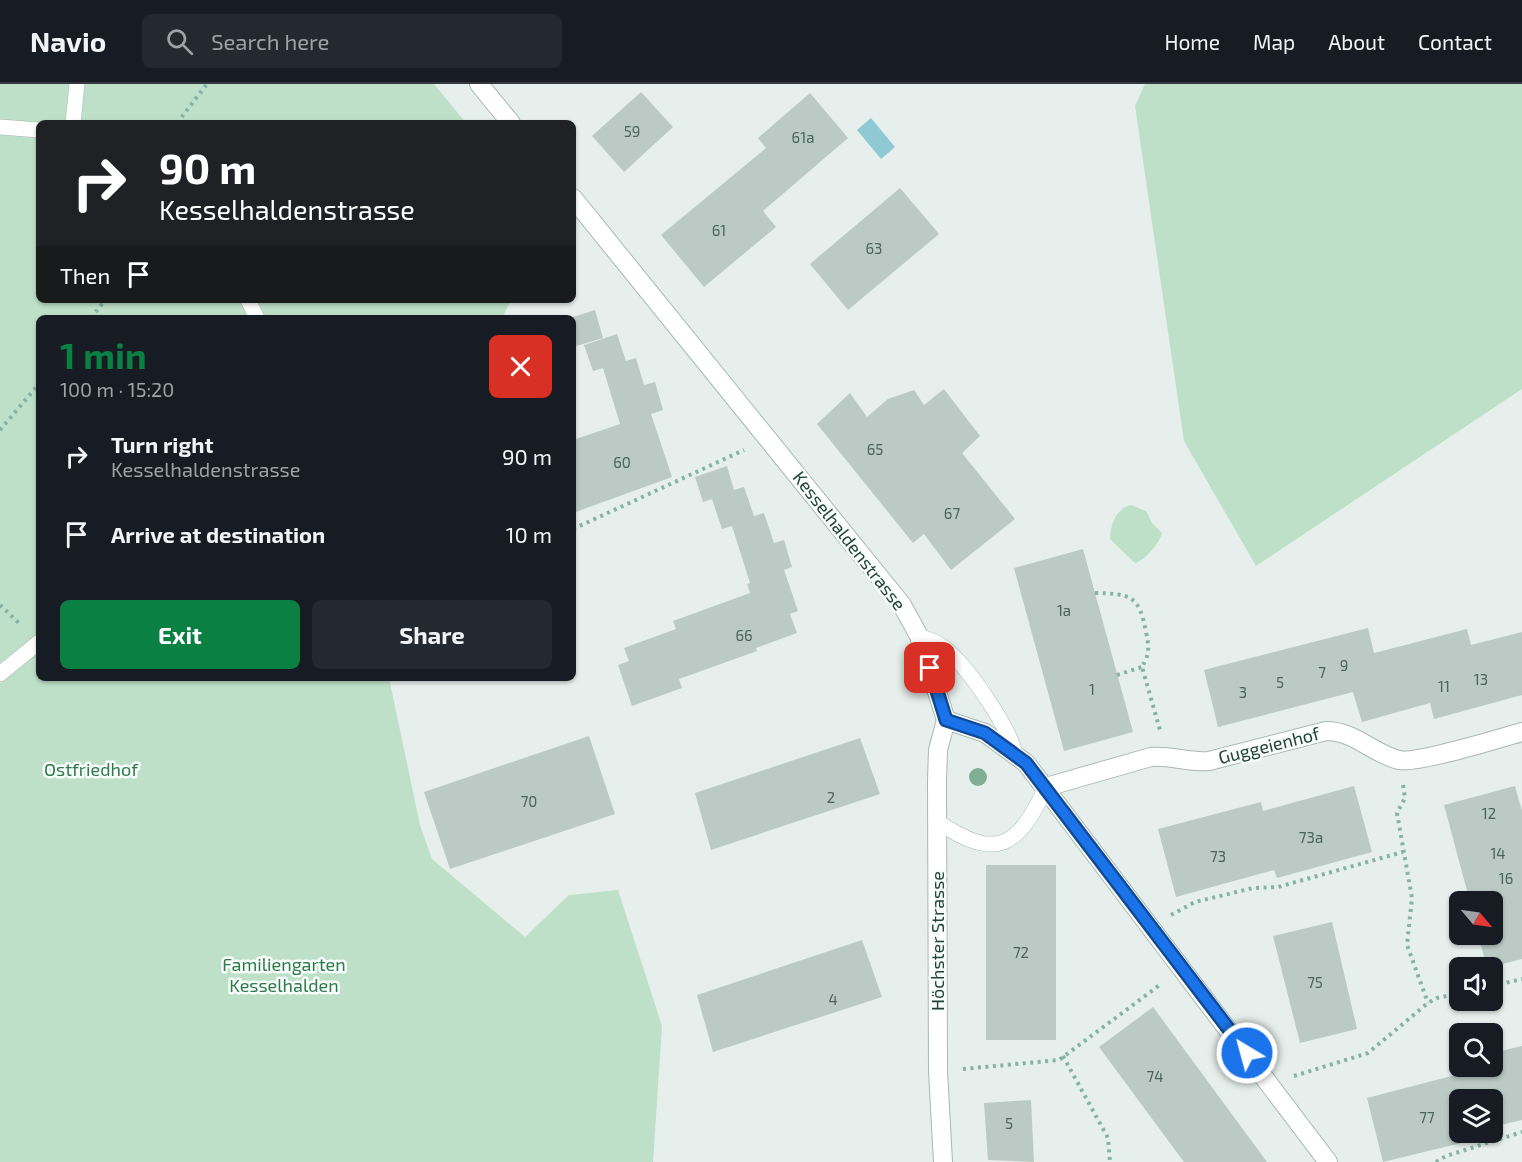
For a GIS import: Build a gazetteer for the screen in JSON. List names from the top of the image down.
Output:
{
  "streets": {
    "street": ["Kesselhaldenstrasse", "Guggeienhof", "Höchster Strasse"]
  },
  "crossings": [
    ["Kesselhaldenstrasse", "Guggeienhof"],
    ["Kesselhaldenstrasse", "Höchster Strasse"],
    ["Guggeienhof", "Höchster Strasse"]
  ],
  "parks": ["Ostfriedhof", "Familiengarten Kesselhalden"],
  "house_numbers": [
    "59",
    "61a",
    "61",
    "63",
    "65",
    "60",
    "67",
    "1a",
    "66",
    "9",
    "7",
    "13",
    "5",
    "11",
    "1",
    "3",
    "2",
    "70",
    "12",
    "73a",
    "14",
    "73",
    "16",
    "72",
    "75",
    "4",
    "74",
    "77",
    "5"
  ],
  "north": "bottom right",
  "page": {
    "header": "Navio",
    "search": "Search here",
    "nav": [
      "Home",
      "Map",
      "About",
      "Contact"
    ],
    "turn": ["90 m", "Kesselhaldenstrasse"],
    "then": "Then",
    "heading": ["1 min", "100 m · 15:20"],
    "list": [
      {
        "name": "Turn right",
        "note": "Kesselhaldenstrasse",
        "value": "90 m"
      },
      {
        "name": "Arrive at destination",
        "value": "10 m"
      }
    ],
    "buttons": ["Exit", "Share"]
  }
}
